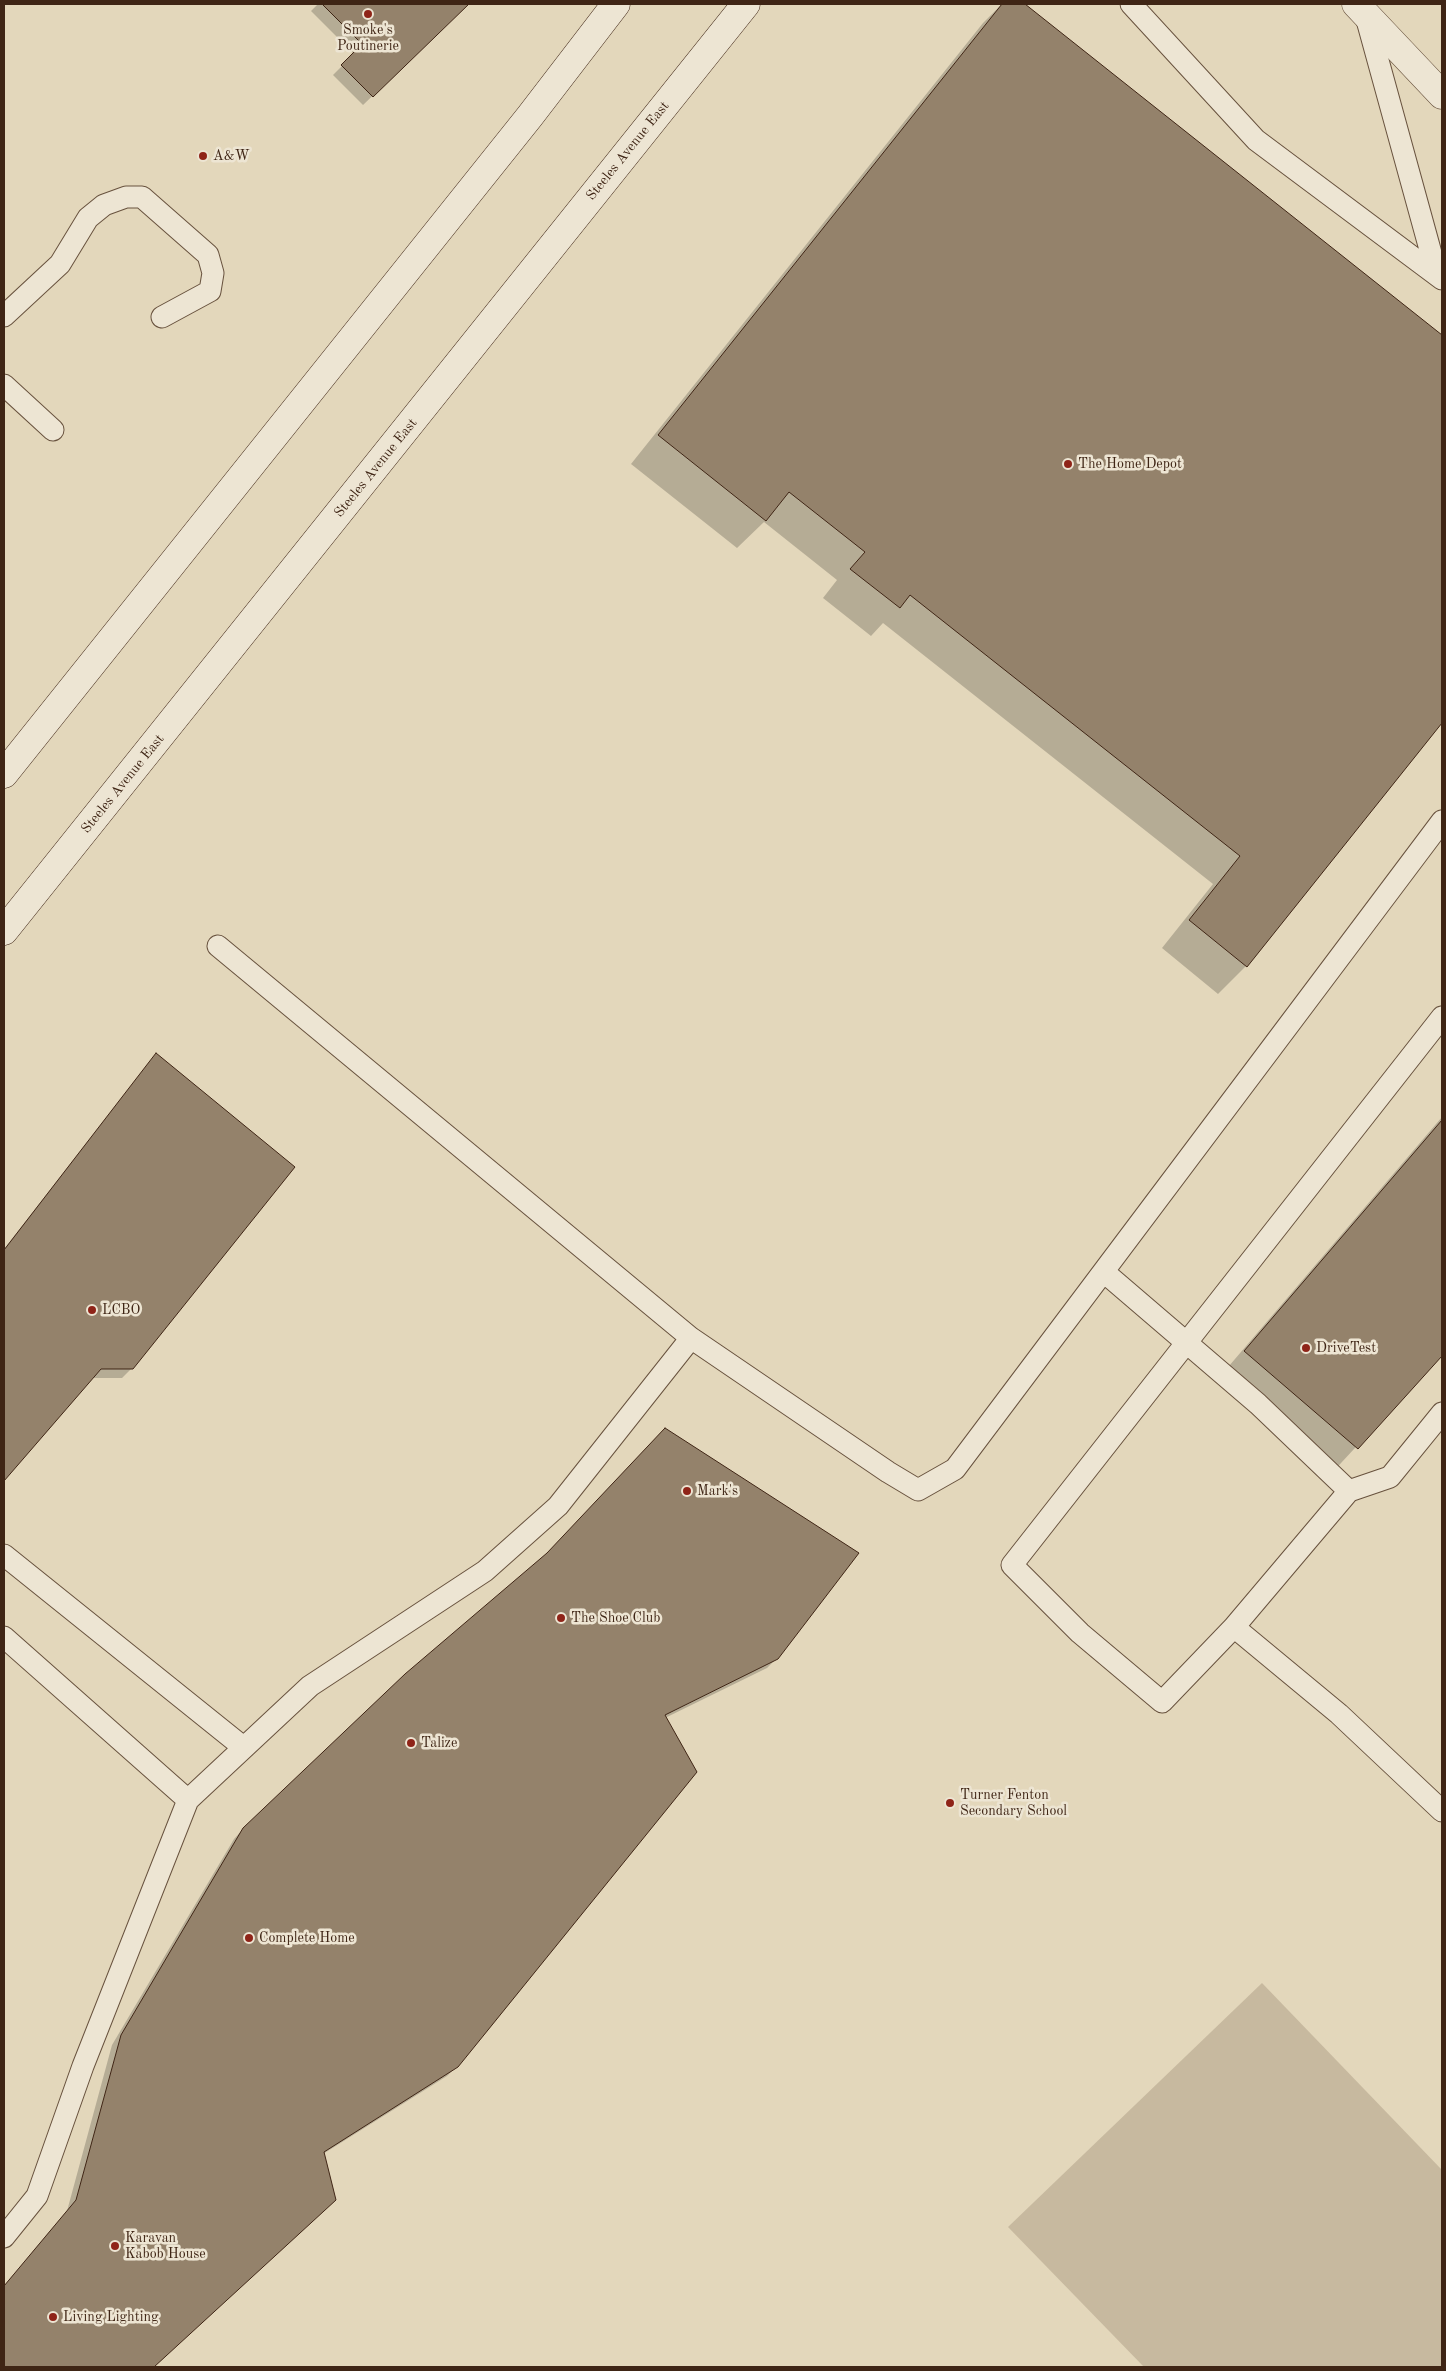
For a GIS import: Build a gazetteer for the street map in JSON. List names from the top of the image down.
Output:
{
  "streets": {
    "main road": ["Steeles Avenue East"]
  },
  "places": [
    "Smoke's Poutinerie",
    "A&W",
    "The Home Depot",
    "LCBO",
    "DriveTest",
    "Mark's",
    "The Shoe Club",
    "Talize",
    "Turner Fenton Secondary School",
    "Complete Home",
    "Karavan Kabob House",
    "Living Lighting"
  ]
}
